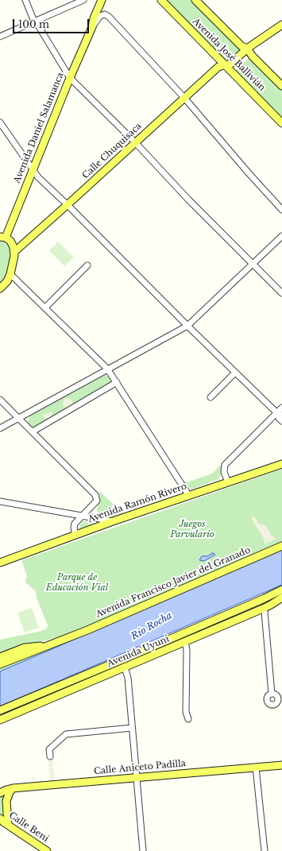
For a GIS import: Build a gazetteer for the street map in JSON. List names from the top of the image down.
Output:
{
  "streets": {
    "main road": [
      "Avenida José Ballivián",
      "Avenida Daniel Salamanca",
      "Calle Chuquisaca",
      "Avenida Ramón Rivero",
      "Avenida Francisco Javier del Granado",
      "Avenida Uyuni",
      "Calle Aniceto Padilla",
      "Calle Beni"
    ]
  },
  "crossings": [
    ["Avenida José Ballivián", "Calle Chuquisaca"],
    ["Avenida Daniel Salamanca", "Calle Chuquisaca"]
  ],
  "water": ["Río Rocha"],
  "parks": ["Juegos Parvulario", "Parque de Educación Vial"],
  "scale_bar": "100 m"
}
